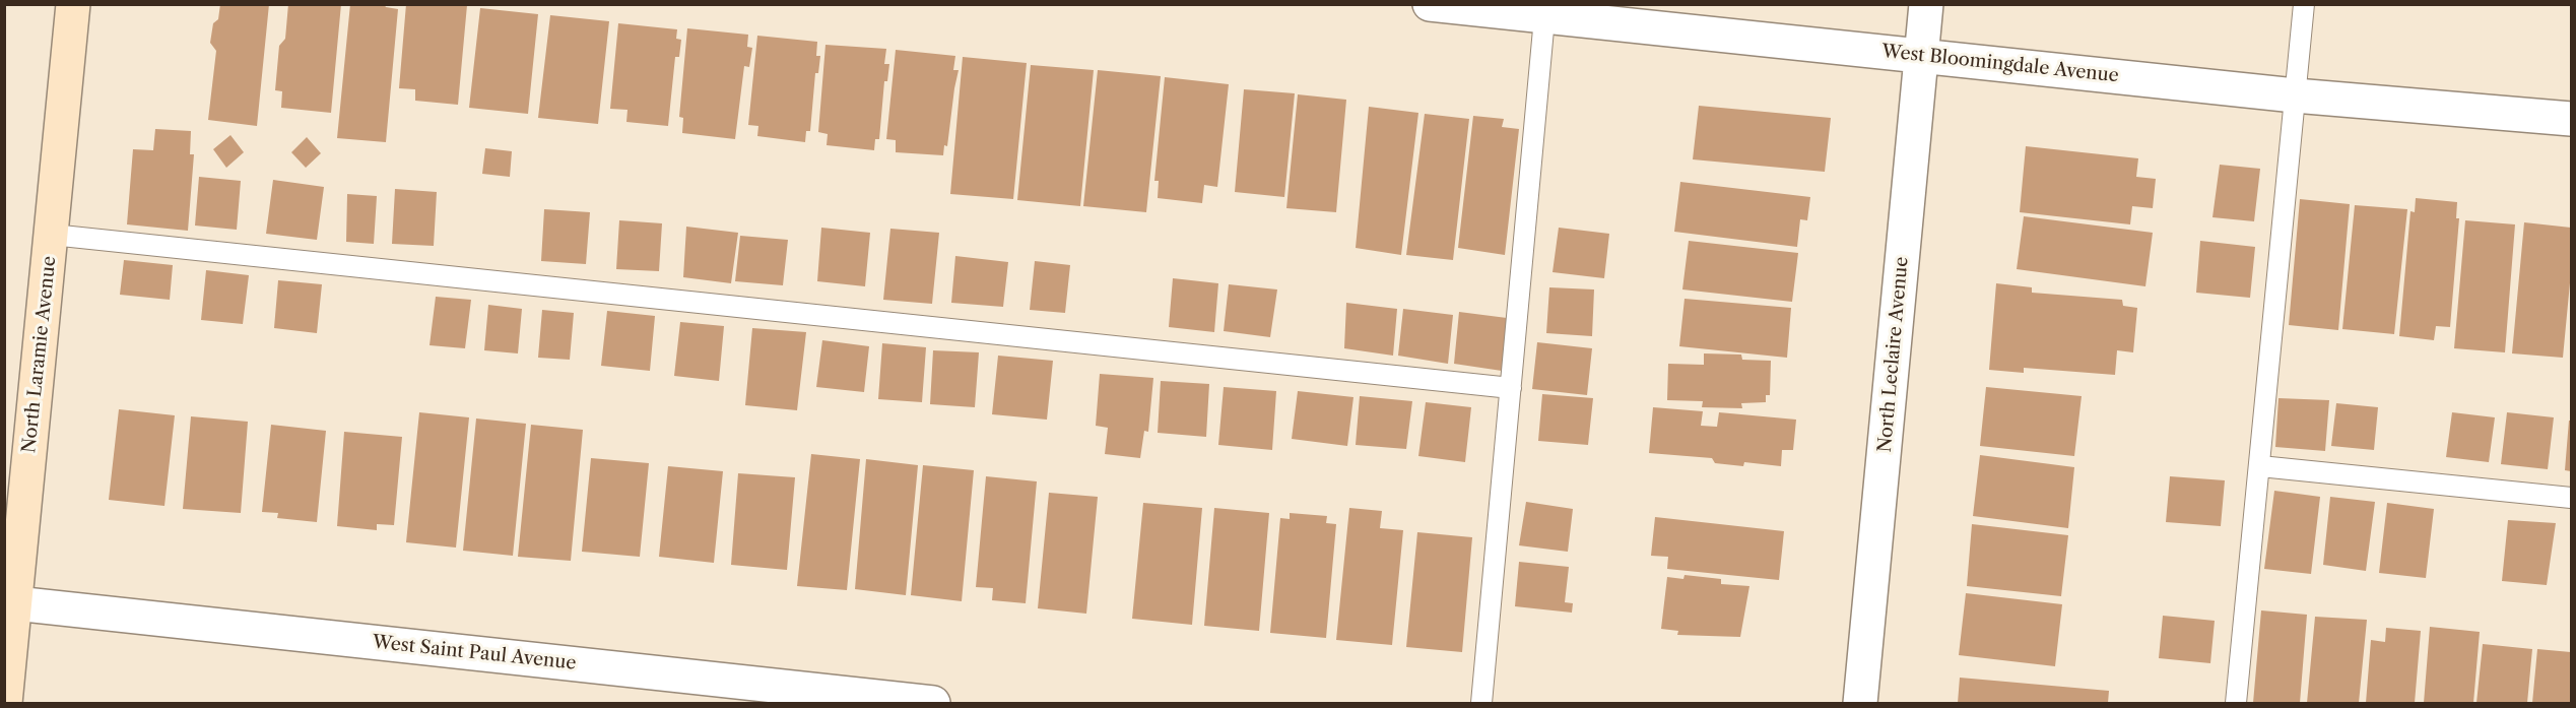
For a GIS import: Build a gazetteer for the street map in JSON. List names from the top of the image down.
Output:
{
  "streets": {
    "street": [
      "West Bloomingdale Avenue",
      "North Laramie Avenue",
      "North Leclaire Avenue",
      "West Saint Paul Avenue"
    ]
  },
  "crossings": [
    ["West Bloomingdale Avenue", "North Leclaire Avenue"],
    ["North Laramie Avenue", "West Saint Paul Avenue"]
  ]
}
